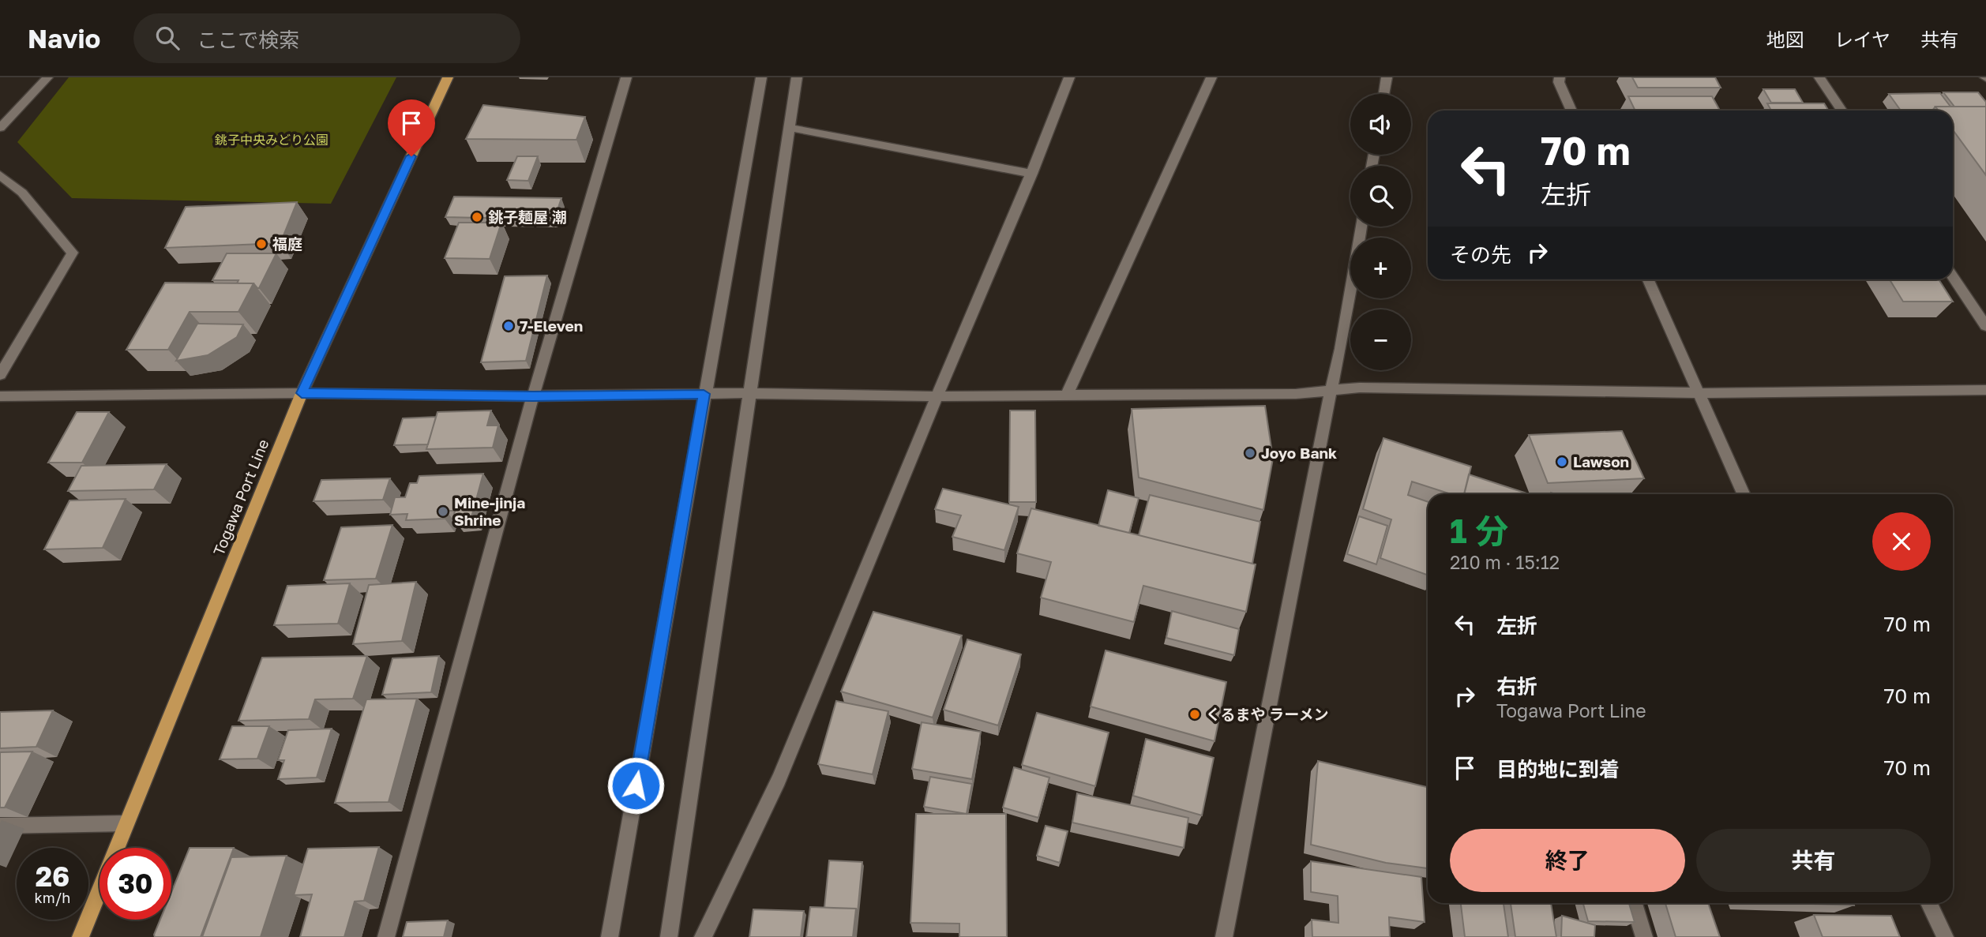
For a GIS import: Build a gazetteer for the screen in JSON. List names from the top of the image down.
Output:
{
  "streets": {
    "main road": ["Togawa Port Line"]
  },
  "parks": ["銚子中央みどり公園"],
  "places": [
    "銚子麺屋 潮",
    "福庭",
    "7-Eleven",
    "Joyo Bank",
    "Lawson",
    "Mine-jinja Shrine",
    "くるまや ラーメン"
  ],
  "page": {
    "header": "Navio",
    "search": "ここで検索",
    "nav": ["地図", "レイヤ", "共有"],
    "map_buttons": ["+", "−"],
    "turn": ["70 m", "左折"],
    "then": "その先",
    "heading": ["1 分", "210 m · 15:12"],
    "list": [
      {
        "name": "左折",
        "value": "70 m"
      },
      {
        "name": "右折",
        "note": "Togawa Port Line",
        "value": "70 m"
      },
      {
        "name": "目的地に到着",
        "value": "70 m"
      }
    ],
    "buttons": ["終了", "共有"],
    "speed": "26 km/h",
    "limit": "30"
  }
}
